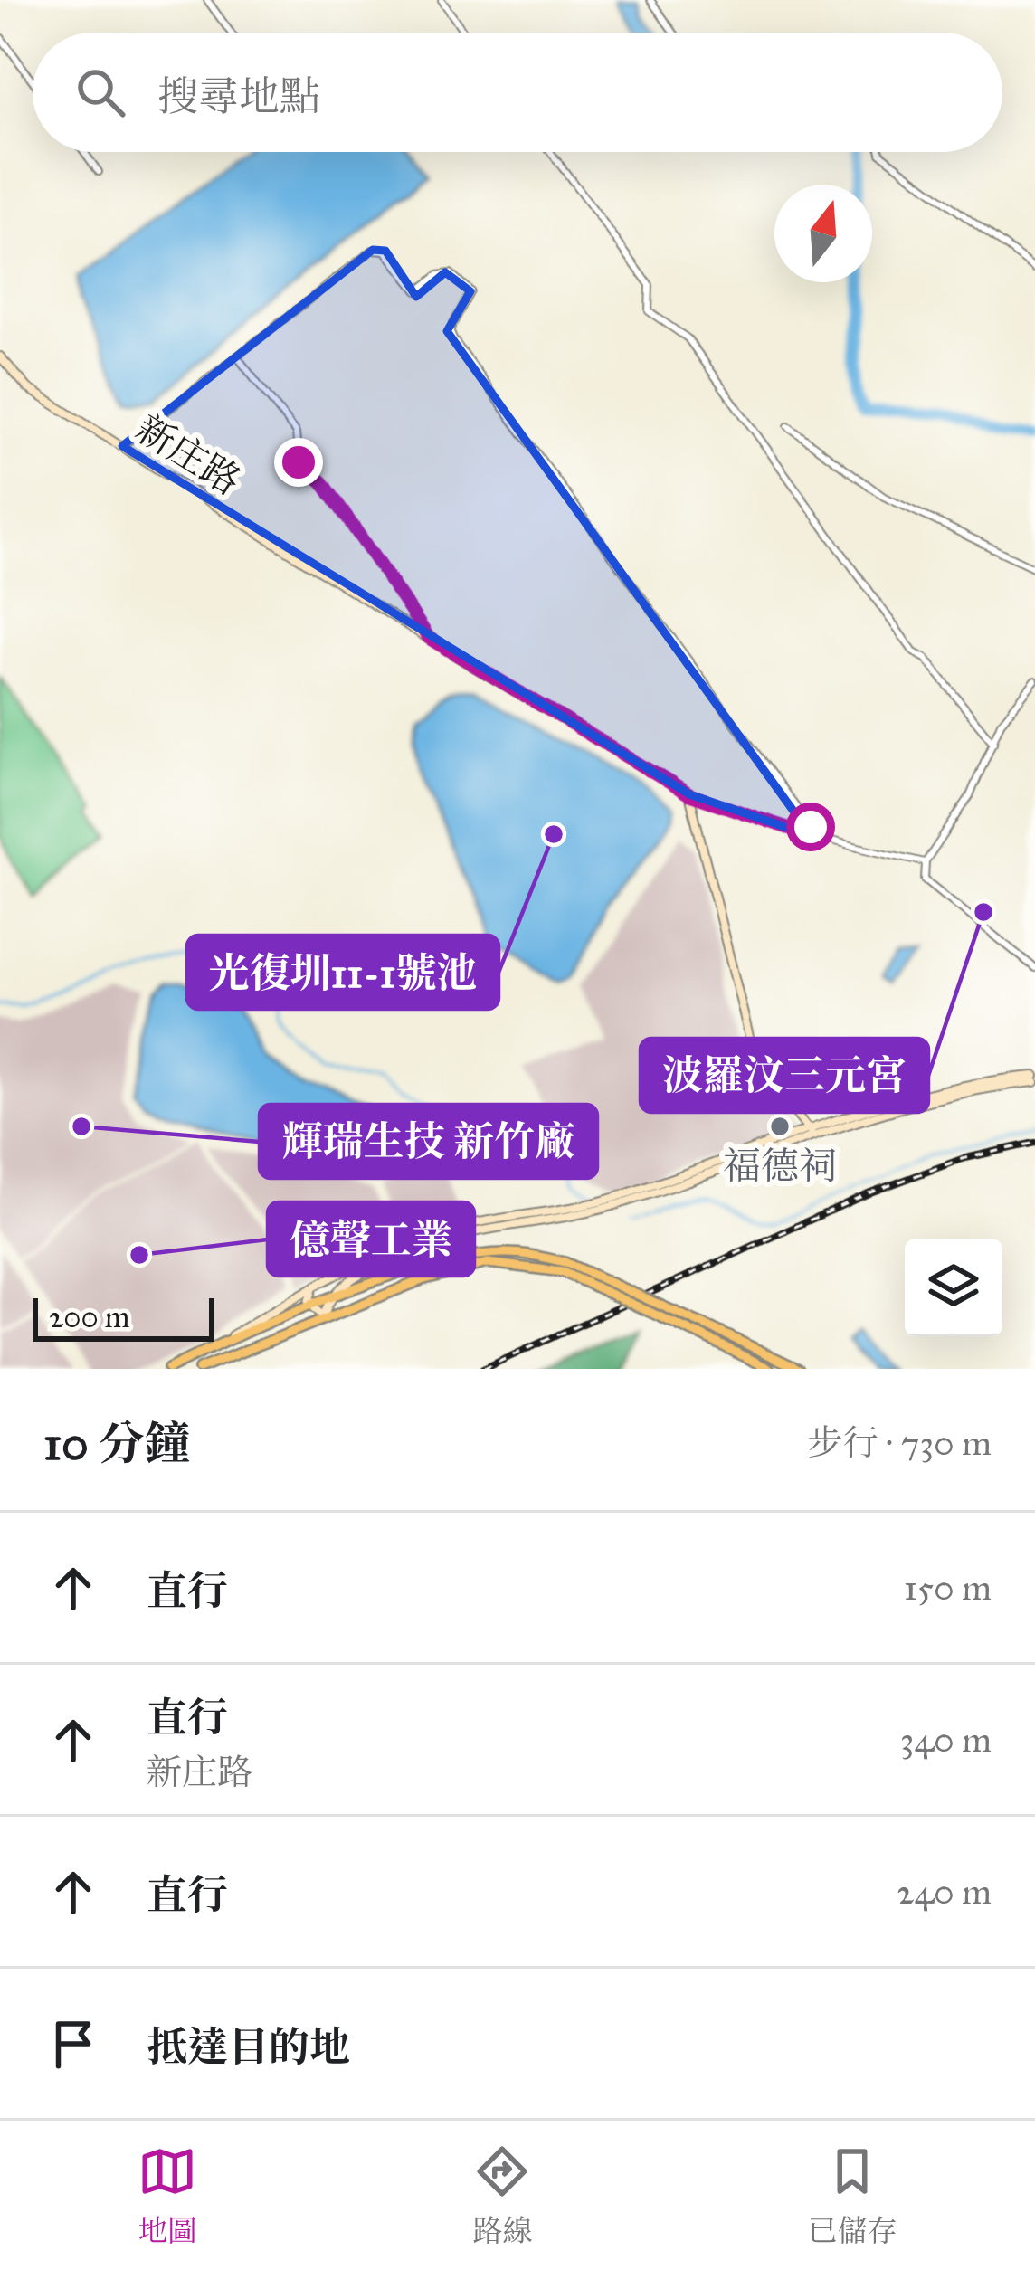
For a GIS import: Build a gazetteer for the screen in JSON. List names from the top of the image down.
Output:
{
  "streets": {
    "street": ["新庄路"]
  },
  "places": [
    "光復圳11-1號池",
    "波羅汶三元宮",
    "輝瑞生技 新竹廠",
    "福德祠",
    "億聲工業"
  ],
  "scale_bar": "200 m",
  "north": "top",
  "page": {
    "search": "搜尋地點",
    "scale": "200 m",
    "heading": ["10 分鐘", "步行 · 730 m"],
    "list": [
      ["直行", "150 m"],
      ["直行", "新庄路", "340 m"],
      ["直行", "240 m"],
      "抵達目的地"
    ],
    "nav": ["地圖", "路線", "已儲存"]
  }
}
